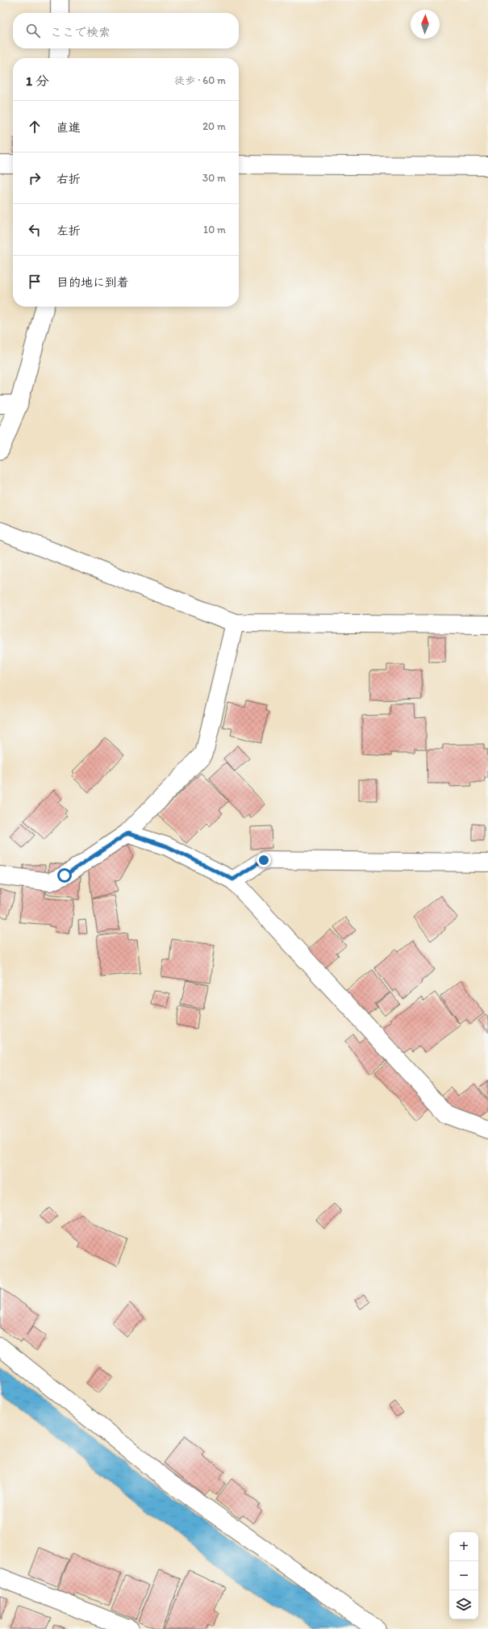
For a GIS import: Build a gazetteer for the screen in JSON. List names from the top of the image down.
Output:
{
  "north": "top",
  "page": {
    "search": "ここで検索",
    "heading": ["1 分", "徒歩 · 60 m"],
    "list": [
      ["直進", "20 m"],
      ["右折", "30 m"],
      ["左折", "10 m"],
      "目的地に到着"
    ],
    "map_buttons": ["+", "−"]
  }
}
